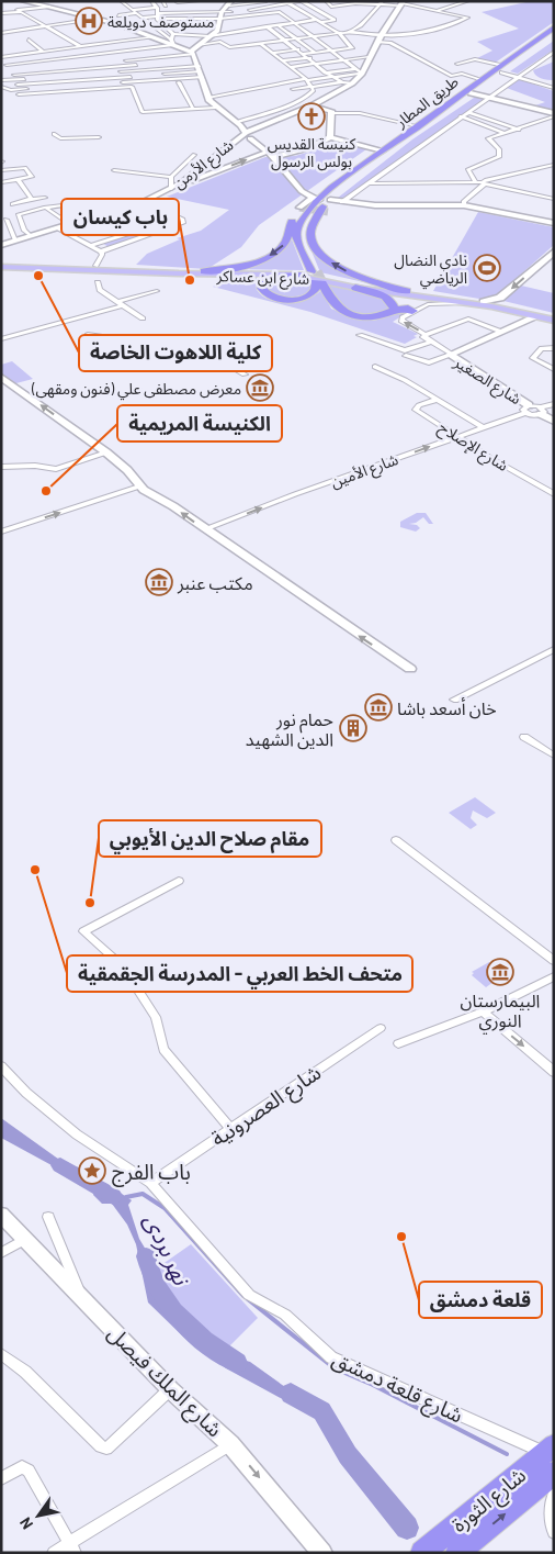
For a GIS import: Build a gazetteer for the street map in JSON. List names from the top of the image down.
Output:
{
  "streets": {
    "highway": ["طريق المطار", "شارع الثورة"],
    "main road": [
      "شارع الأرمن",
      "شارع ابن عساكر",
      "شارع الصغير",
      "شارع الملك فيصل"
    ],
    "street": [
      "شارع الإصلاح",
      "شارع الأمين",
      "شارع العصرونية",
      "شارع قلعة دمشق"
    ]
  },
  "crossings": [
    ["طريق المطار", "شارع ابن عساكر"],
    ["شارع الأرمن", "شارع ابن عساكر"],
    ["شارع الصغير", "شارع الأمين"],
    ["شارع الإصلاح", "شارع الأمين"],
    ["شارع العصرونية", "شارع قلعة دمشق"],
    ["شارع قلعة دمشق", "شارع الثورة"]
  ],
  "one_way": ["شارع الأمين"],
  "water": ["نهر بردى"],
  "places": {
    "hospital": ["مستوصف دويلعة"],
    "church": ["كنيسة القديس بولس الرسول"],
    "sports": ["نادي النضال الرياضي"],
    "other": [
      "كلية اللاهوت الخاصة",
      "باب كيسان",
      "الكنيسة المريمية",
      "متحف الخط العربي - المدرسة الجقمقية",
      "مقام صلاح الدين الأيوبي",
      "قلعة دمشق"
    ],
    "museum": [
      "معرض مصطفى علي (فنون ومقهى)",
      "مكتب عنبر",
      "خان أسعد باشا",
      "البيمارستان النوري"
    ],
    "building": ["حمام نور الدين الشهيد"],
    "place": ["باب الفرج"]
  },
  "north": "bottom left"
}
